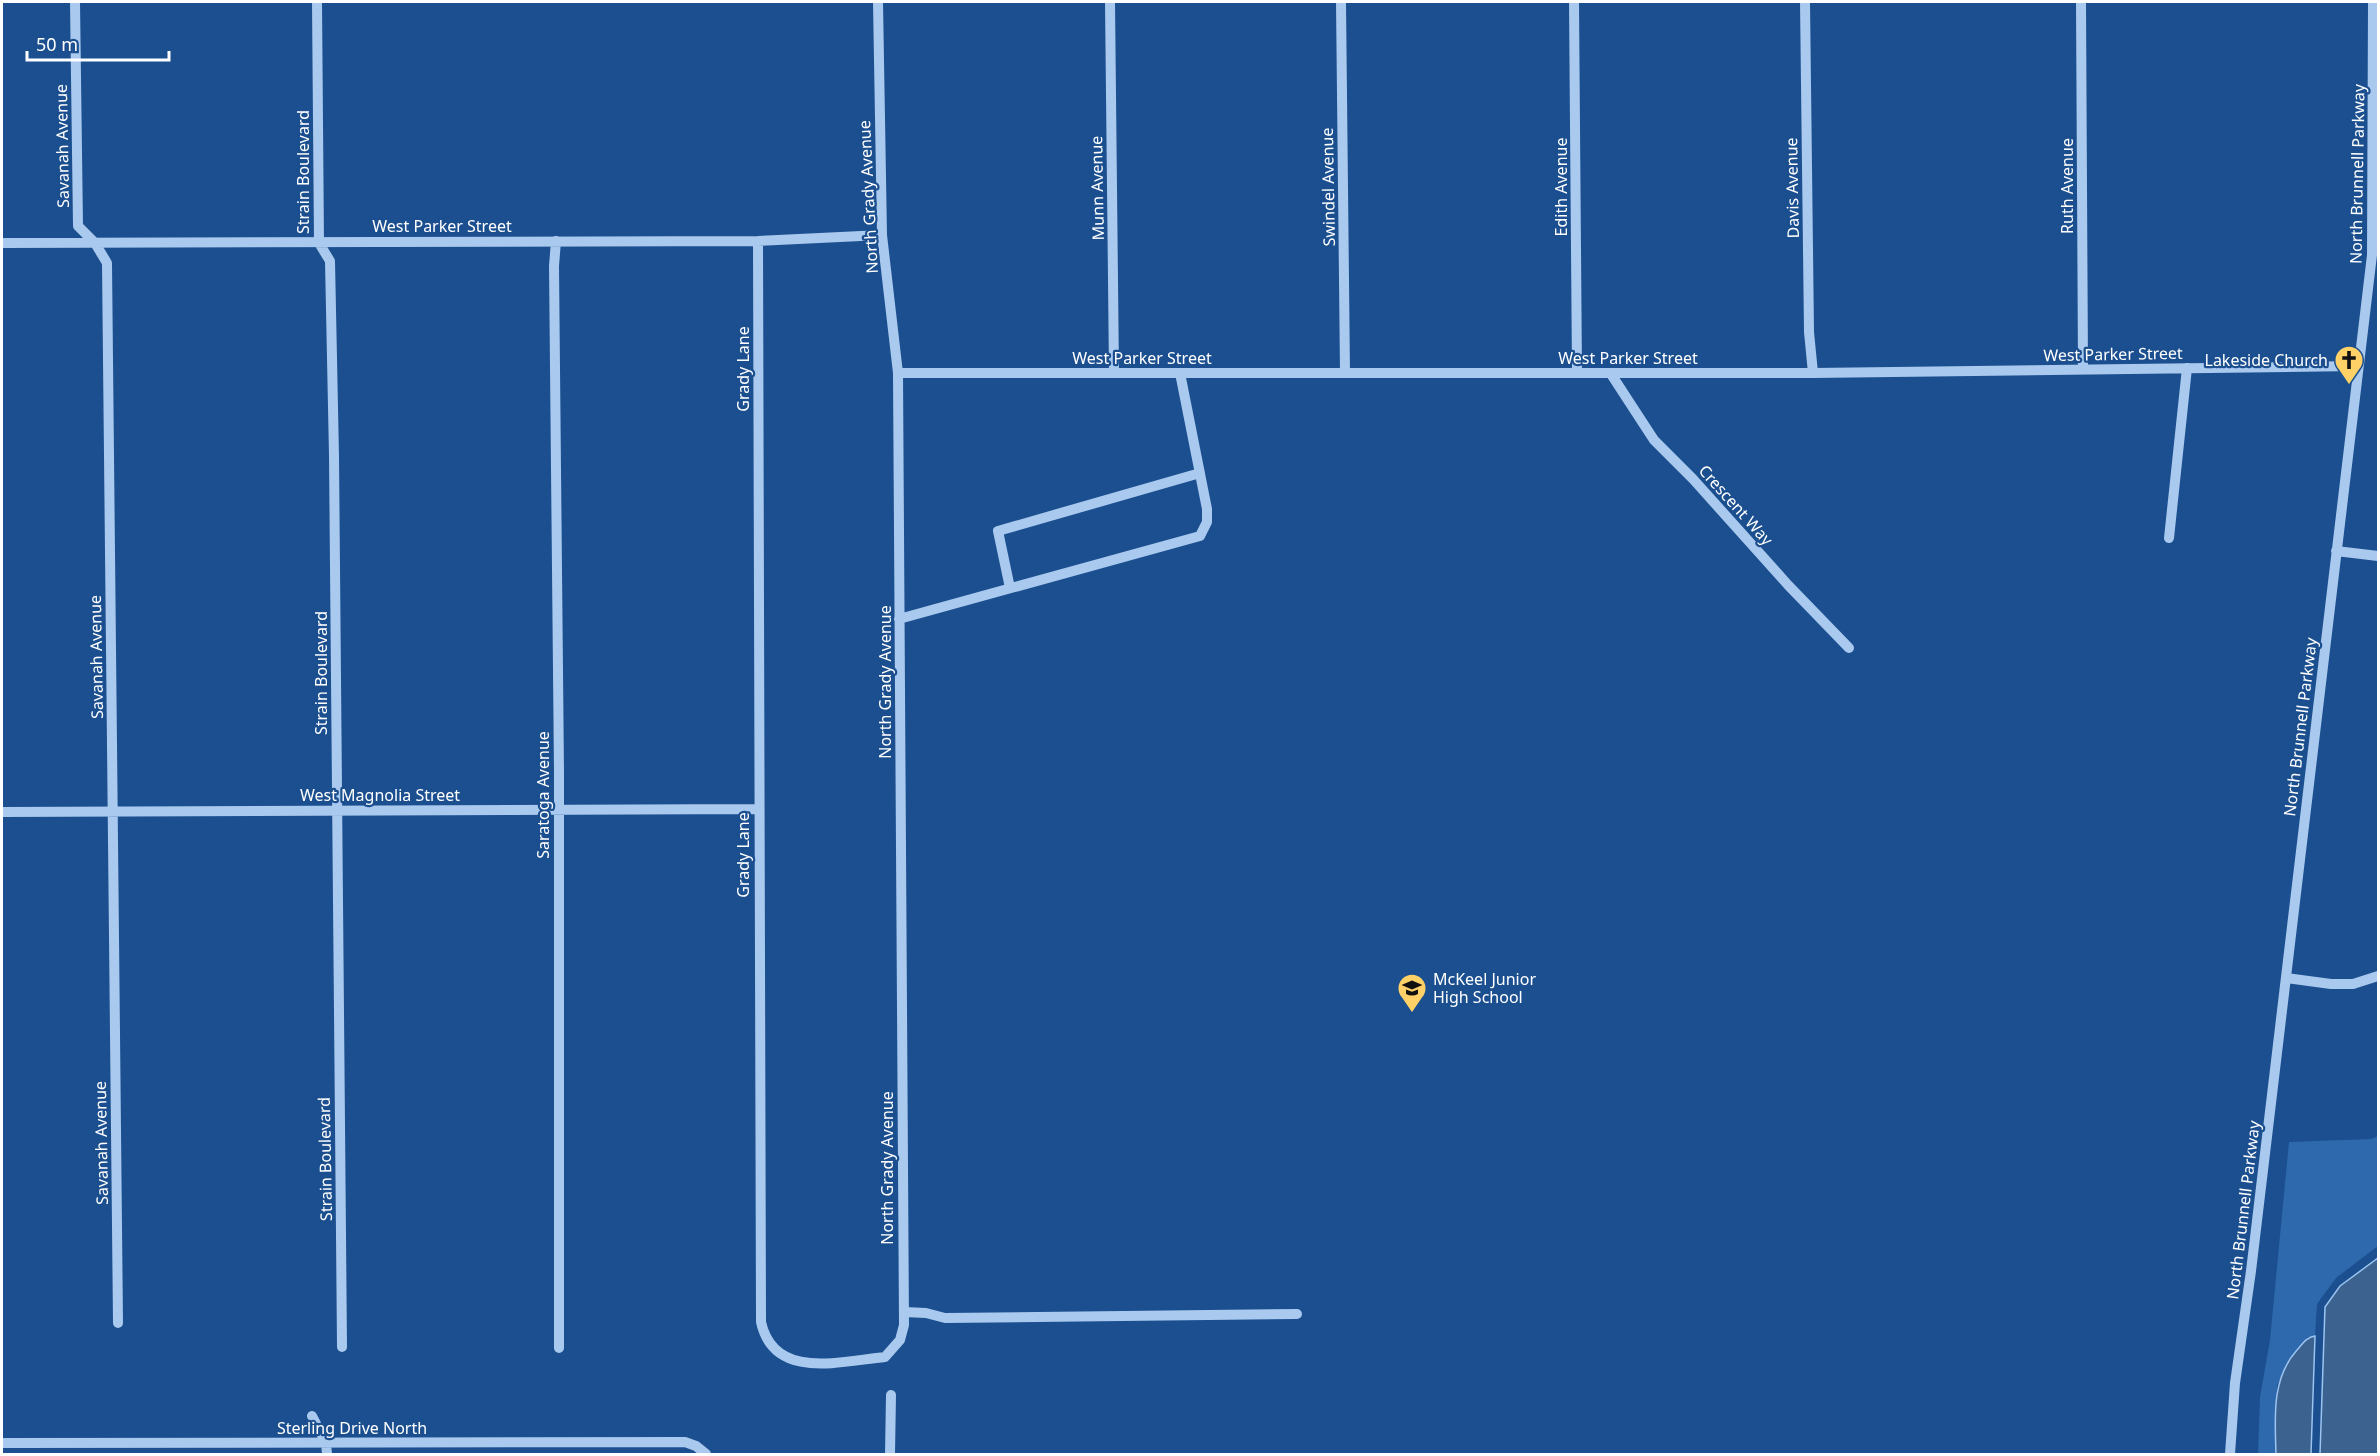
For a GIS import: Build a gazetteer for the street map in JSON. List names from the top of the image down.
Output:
{
  "streets": {
    "street": [
      "Savanah Avenue",
      "Strain Boulevard",
      "North Brunnell Parkway",
      "Ruth Avenue",
      "Swindel Avenue",
      "Edith Avenue",
      "Munn Avenue",
      "Davis Avenue",
      "North Grady Avenue",
      "West Parker Street",
      "Grady Lane",
      "Crescent Way",
      "West Magnolia Street",
      "Saratoga Avenue",
      "Sterling Drive North"
    ]
  },
  "crossings": [
    ["Savanah Avenue", "West Parker Street"],
    ["Savanah Avenue", "West Magnolia Street"],
    ["Strain Boulevard", "West Parker Street"],
    ["Strain Boulevard", "West Magnolia Street"],
    ["North Brunnell Parkway", "West Parker Street"],
    ["Ruth Avenue", "West Parker Street"],
    ["Swindel Avenue", "West Parker Street"],
    ["Edith Avenue", "West Parker Street"],
    ["Munn Avenue", "West Parker Street"],
    ["Davis Avenue", "West Parker Street"],
    ["North Grady Avenue", "West Parker Street"],
    ["North Grady Avenue", "Grady Lane"],
    ["West Parker Street", "Grady Lane"],
    ["West Parker Street", "Crescent Way"],
    ["West Parker Street", "Saratoga Avenue"],
    ["Grady Lane", "West Magnolia Street"],
    ["West Magnolia Street", "Saratoga Avenue"]
  ],
  "places": {
    "church": ["Lakeside Church"],
    "school or university": ["McKeel Junior High School"]
  },
  "scale_bar": "50 m"
}
